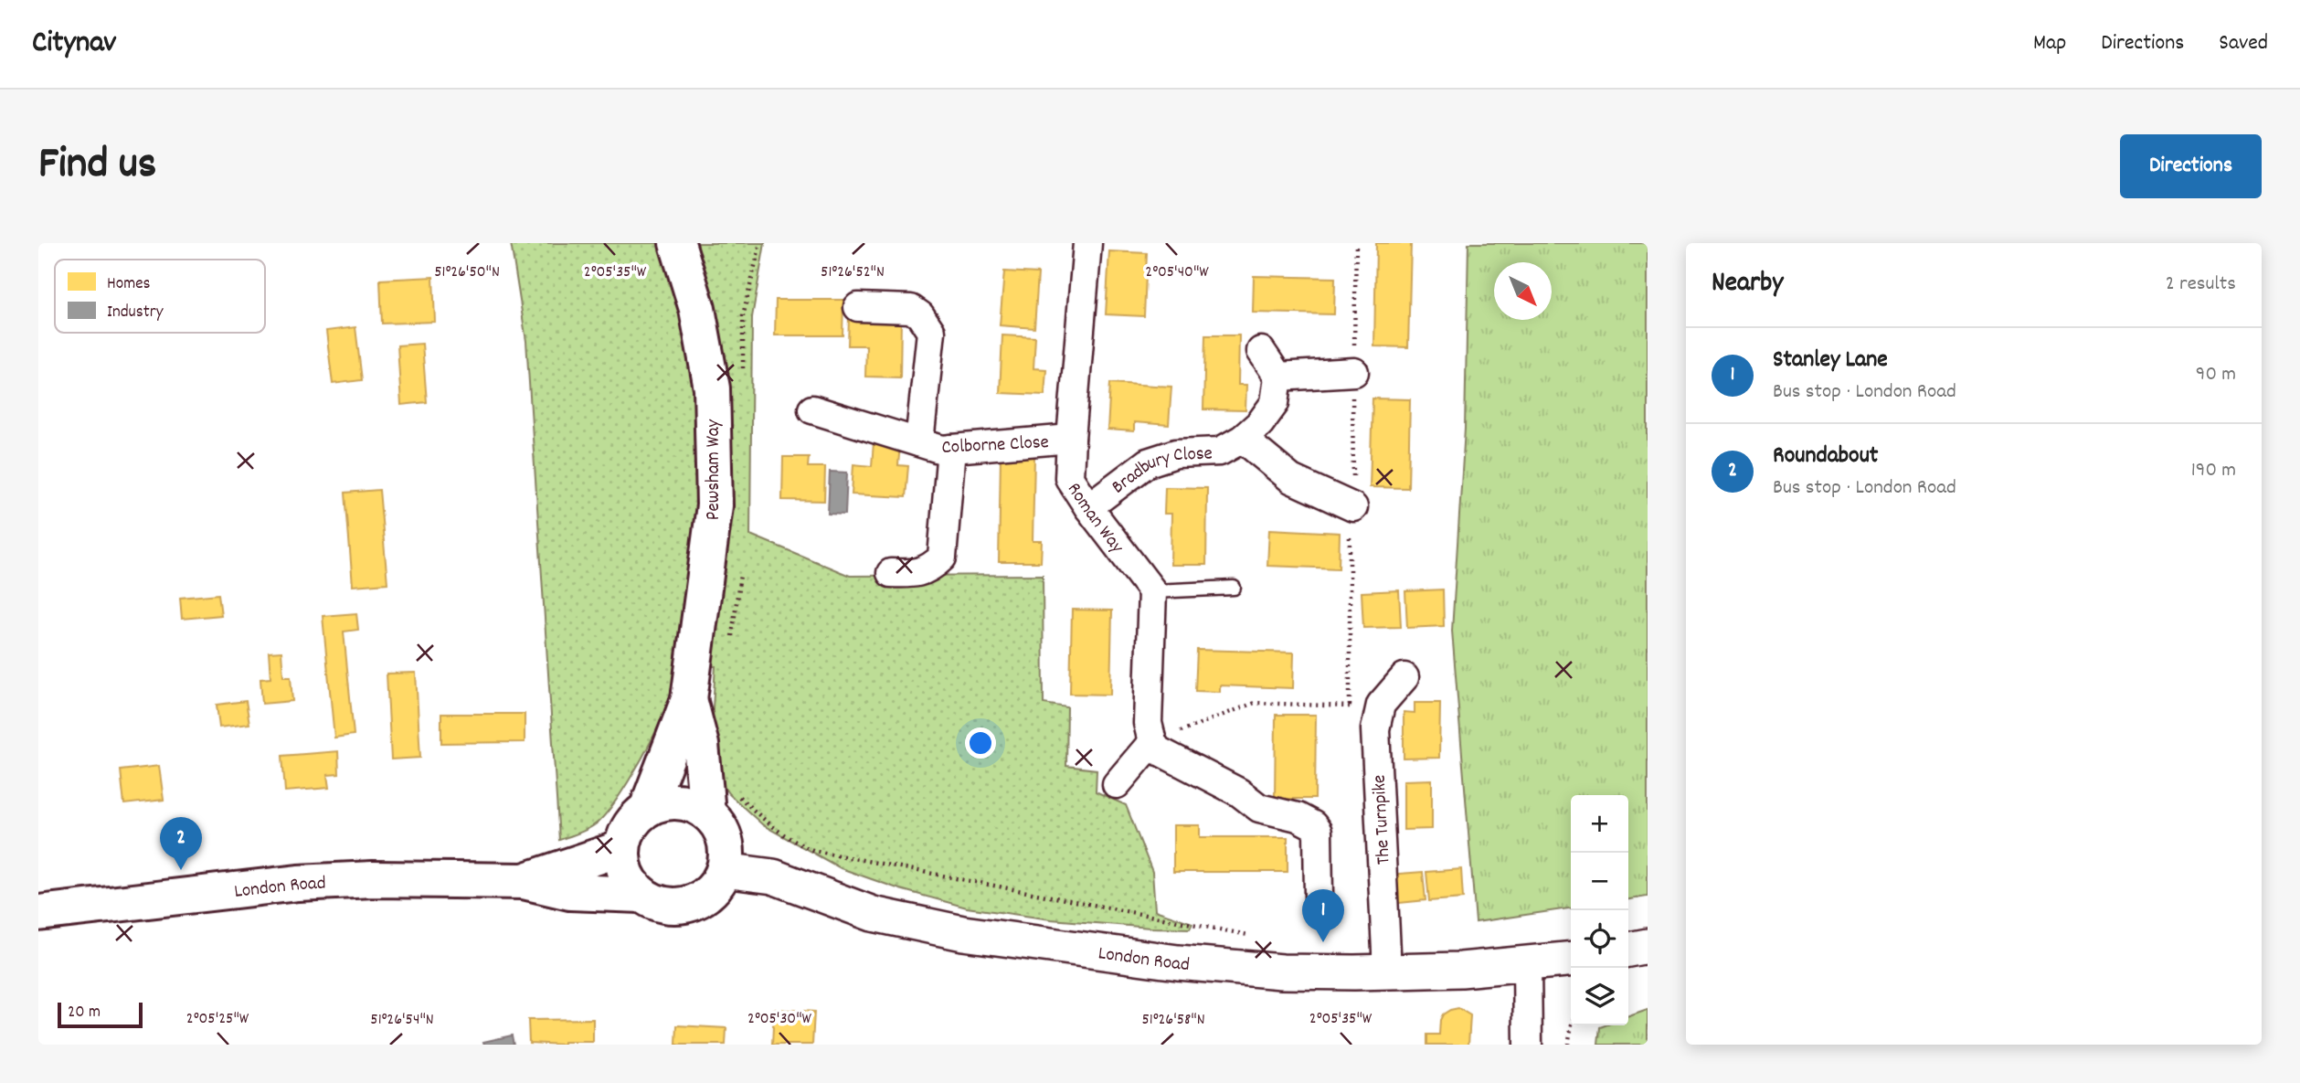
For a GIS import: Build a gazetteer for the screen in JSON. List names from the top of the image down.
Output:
{
  "streets": {
    "main road": ["Pewsham Way", "London Road"],
    "street": [
      "Colborne Close",
      "Bradbury Close",
      "Roman Way",
      "The Turnpike"
    ]
  },
  "crossings": [
    ["Colborne Close", "Roman Way"],
    ["Pewsham Way", "London Road"],
    ["Bradbury Close", "Roman Way"],
    ["The Turnpike", "London Road"]
  ],
  "legend": ["Homes", "Industry"],
  "scale_bar": "20 m",
  "north": "bottom right",
  "page": {
    "header": "Citynav",
    "nav": ["Map", "Directions", "Saved"],
    "title": "Find us",
    "buttons": "Directions",
    "heading": ["Nearby", "2 results"],
    "list": [
      {
        "mark": "1",
        "name": "Stanley Lane",
        "note": "Bus stop · London Road",
        "value": "90 m"
      },
      {
        "mark": "2",
        "name": "Roundabout",
        "note": "Bus stop · London Road",
        "value": "190 m"
      }
    ],
    "map_buttons": ["+", "−"],
    "pins": ["2", "1"],
    "scale": "20 m"
  },
  "coordinates": [
    "51°26'50\"N",
    "51°26'52\"N",
    "2°05'35\"W",
    "2°05'40\"W",
    "2°05'25\"W",
    "2°05'30\"W",
    "51°26'54\"N",
    "51°26'58\"N"
  ]
}
